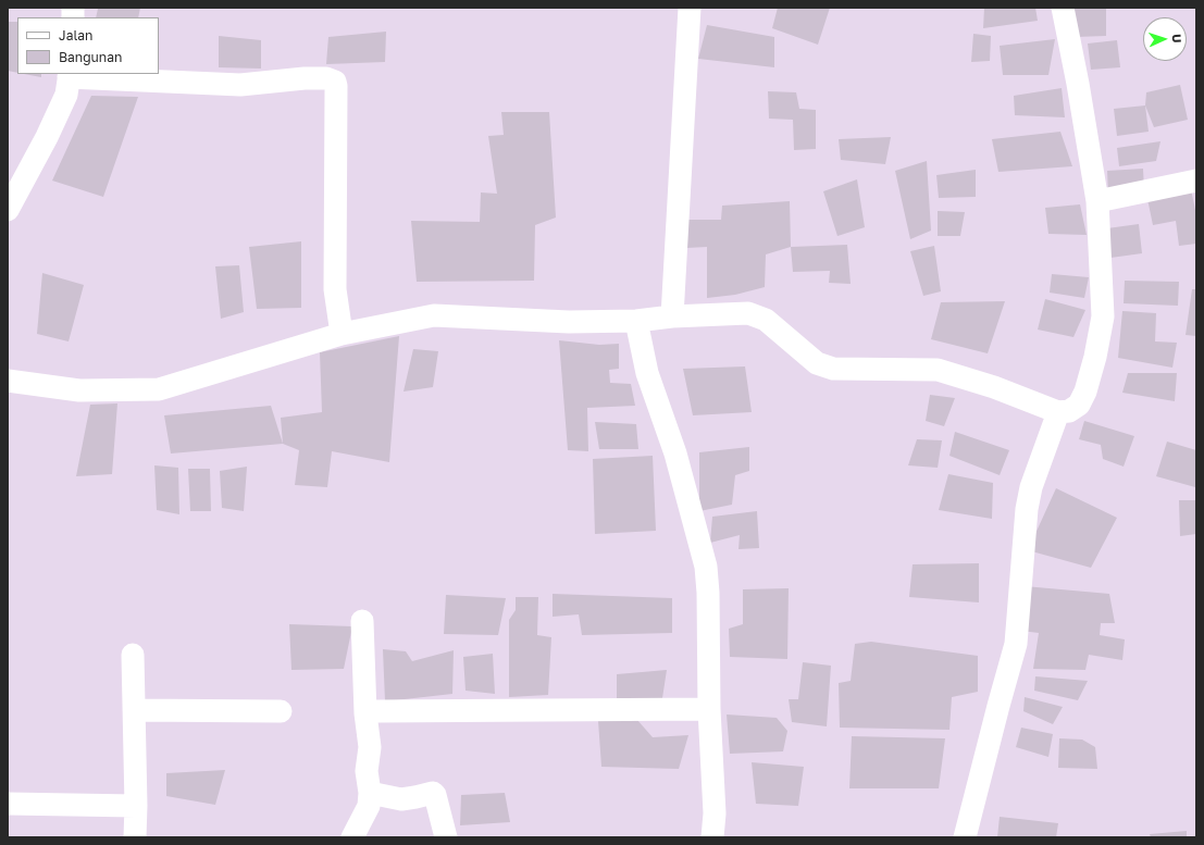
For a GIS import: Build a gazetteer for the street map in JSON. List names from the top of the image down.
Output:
{
  "legend": ["Jalan", "Bangunan"],
  "north": "right"
}
